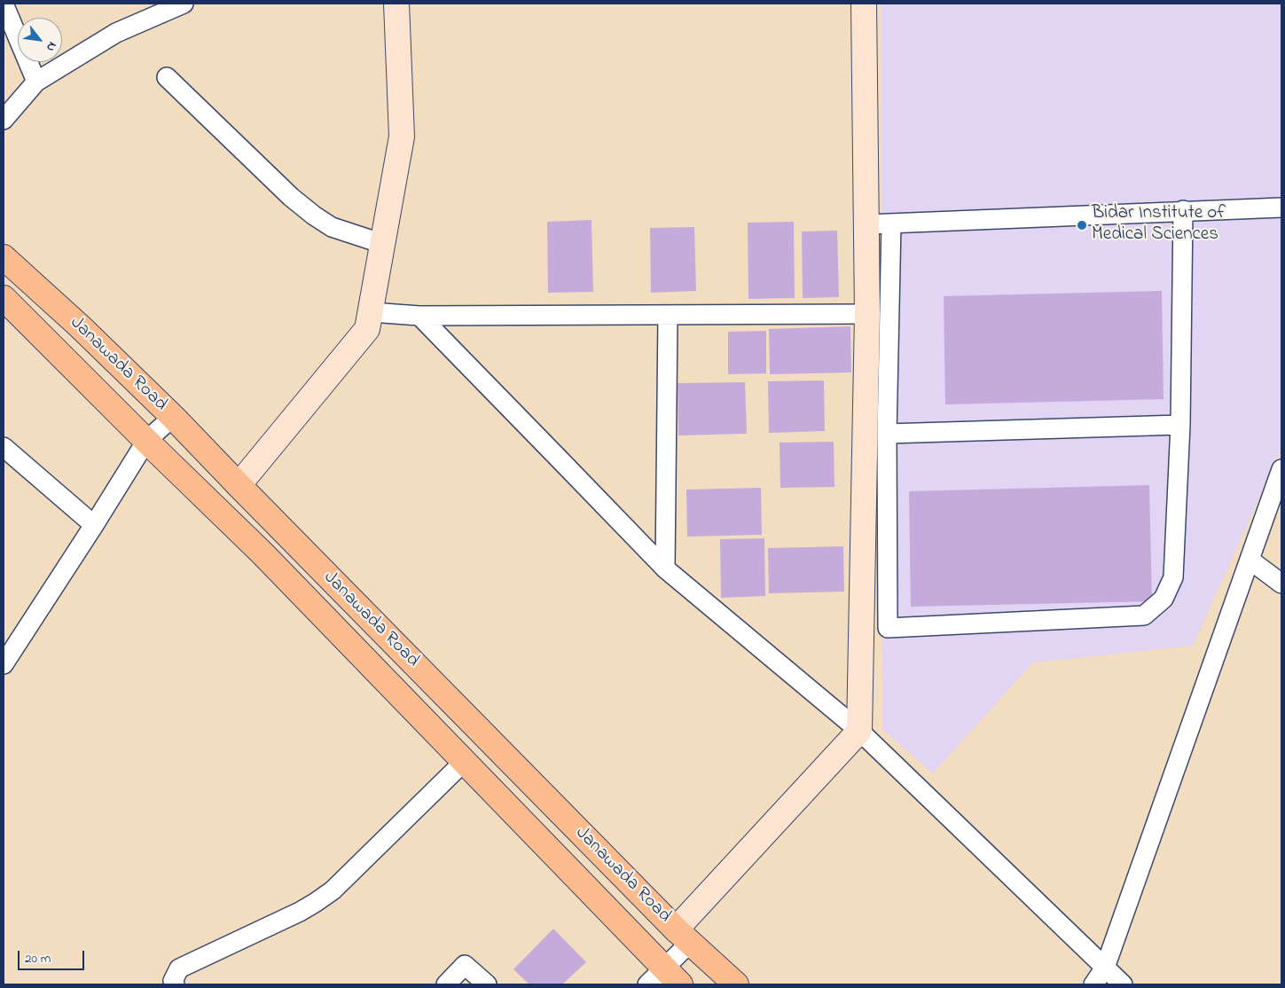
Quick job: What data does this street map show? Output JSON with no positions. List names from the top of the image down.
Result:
{
  "streets": {
    "main road": ["Janawada Road"]
  },
  "places": ["Bidar Institute of Medical Sciences"],
  "scale_bar": "20 m",
  "north": "bottom right"
}
